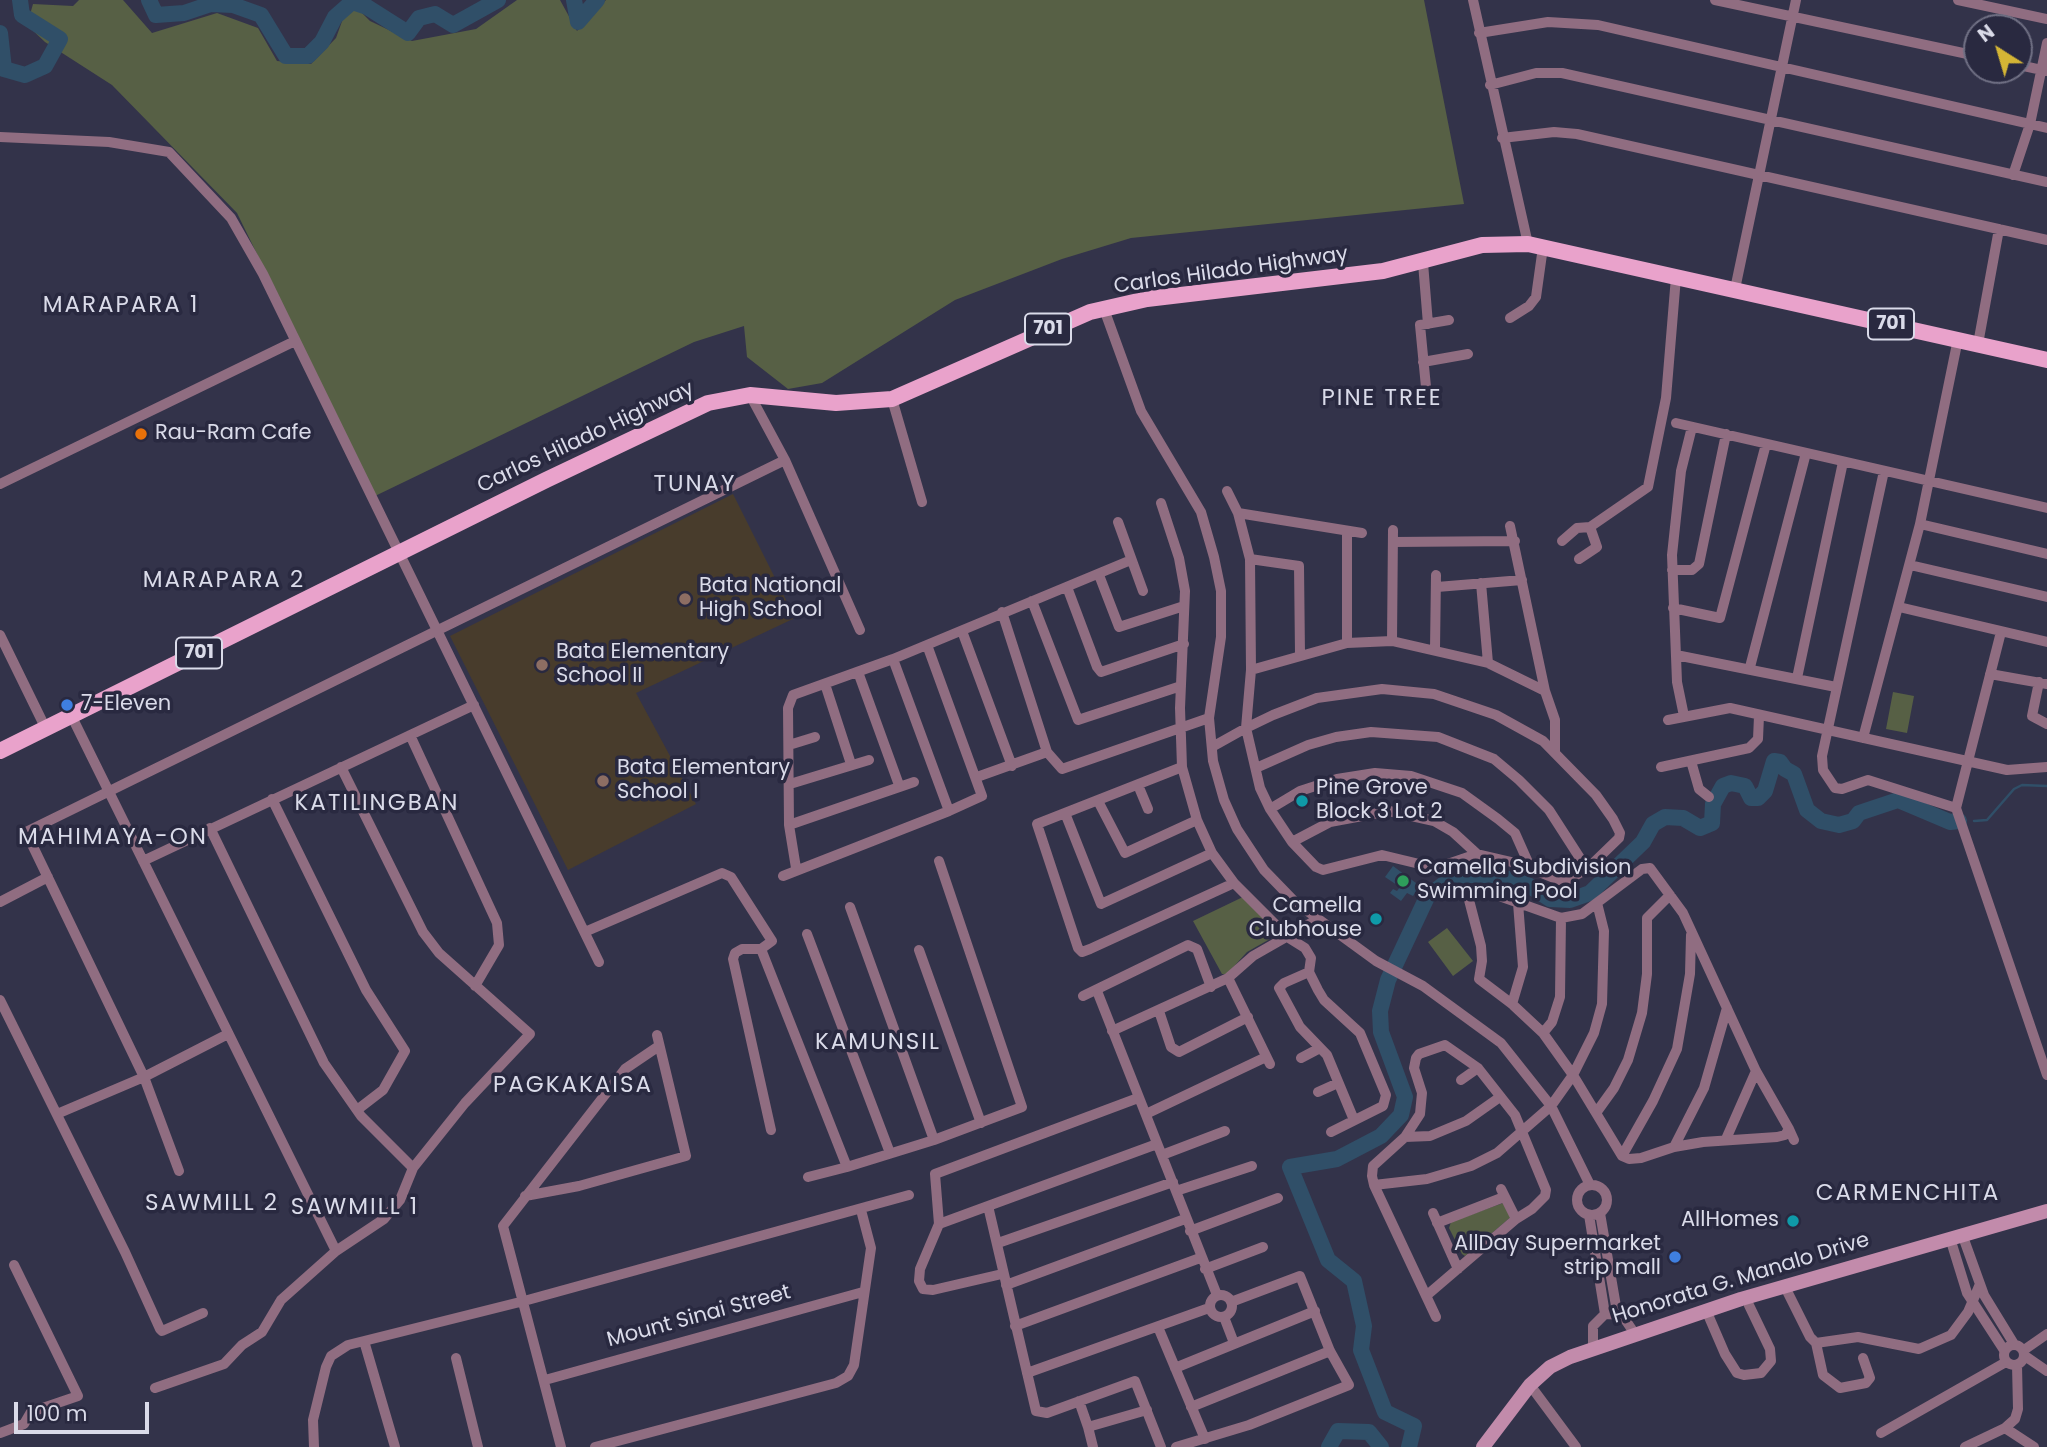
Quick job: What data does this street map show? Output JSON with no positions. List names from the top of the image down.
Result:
{
  "streets": {
    "main road": ["Carlos Hilado Highway", "701"],
    "street": ["Honorata G. Manalo Drive", "Mount Sinai Street"]
  },
  "districts": [
    "MARAPARA 1",
    "PINE TREE",
    "TUNAY",
    "MARAPARA 2",
    "KATILINGBAN",
    "MAHIMAYA-ON",
    "KAMUNSIL",
    "PAGKAKAISA",
    "CARMENCHITA",
    "SAWMILL 2",
    "SAWMILL 1"
  ],
  "places": [
    "Rau-Ram Cafe",
    "Bata National High School",
    "Bata Elementary School II",
    "7-Eleven",
    "Bata Elementary School I",
    "Pine Grove Block 3 Lot 2",
    "Camella Subdivision Swimming Pool",
    "Camella Clubhouse",
    "AllHomes",
    "AllDay Supermarket strip mall"
  ],
  "scale_bar": "100 m",
  "north": "top left"
}
